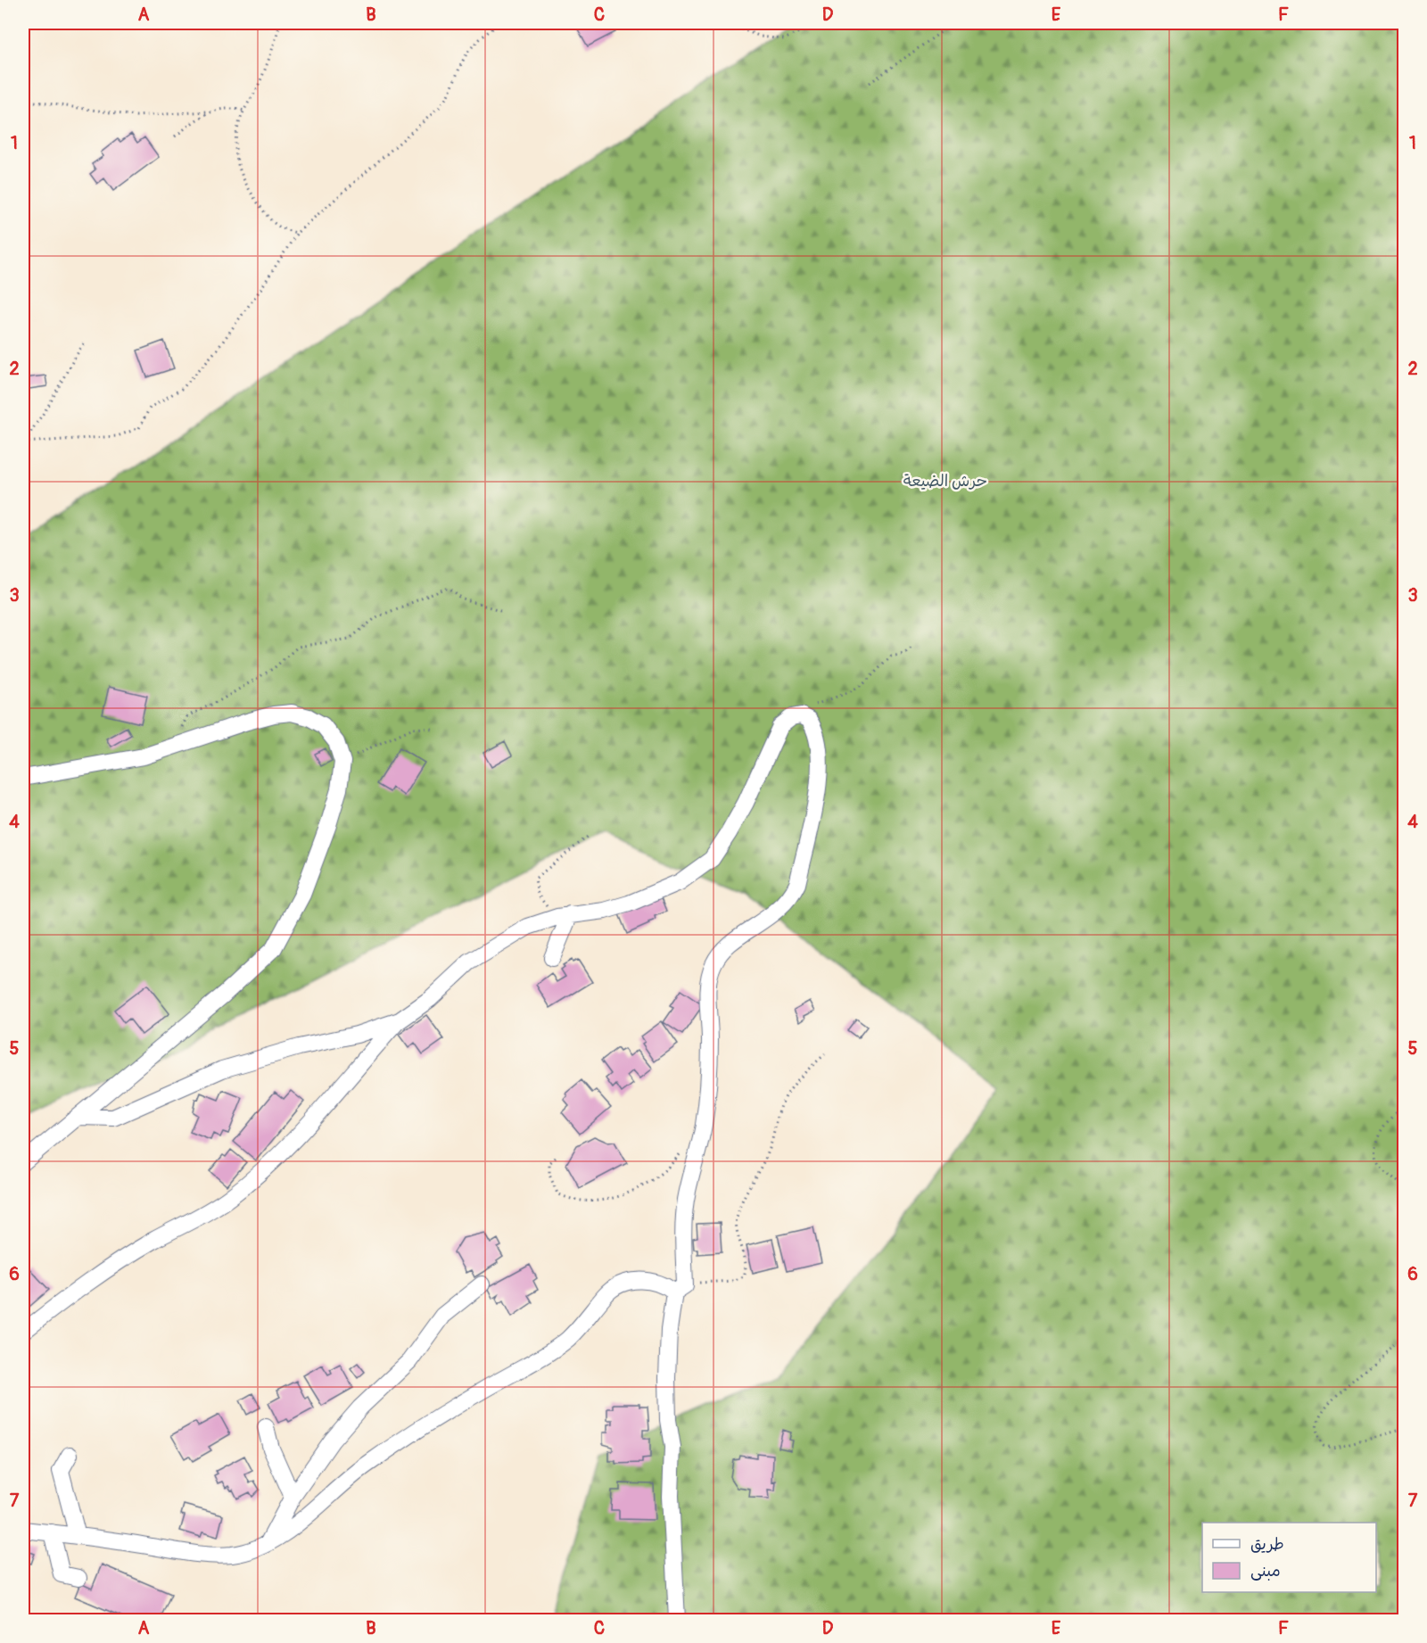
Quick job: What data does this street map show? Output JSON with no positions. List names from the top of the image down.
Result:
{
  "parks": ["حرش الضيعة"],
  "legend": ["طريق", "مبنى"],
  "grid": {
    "columns": [
      "A",
      "B",
      "C",
      "D",
      "E",
      "F"
    ],
    "rows": [
      "1",
      "2",
      "3",
      "4",
      "5",
      "6",
      "7"
    ]
  }
}
